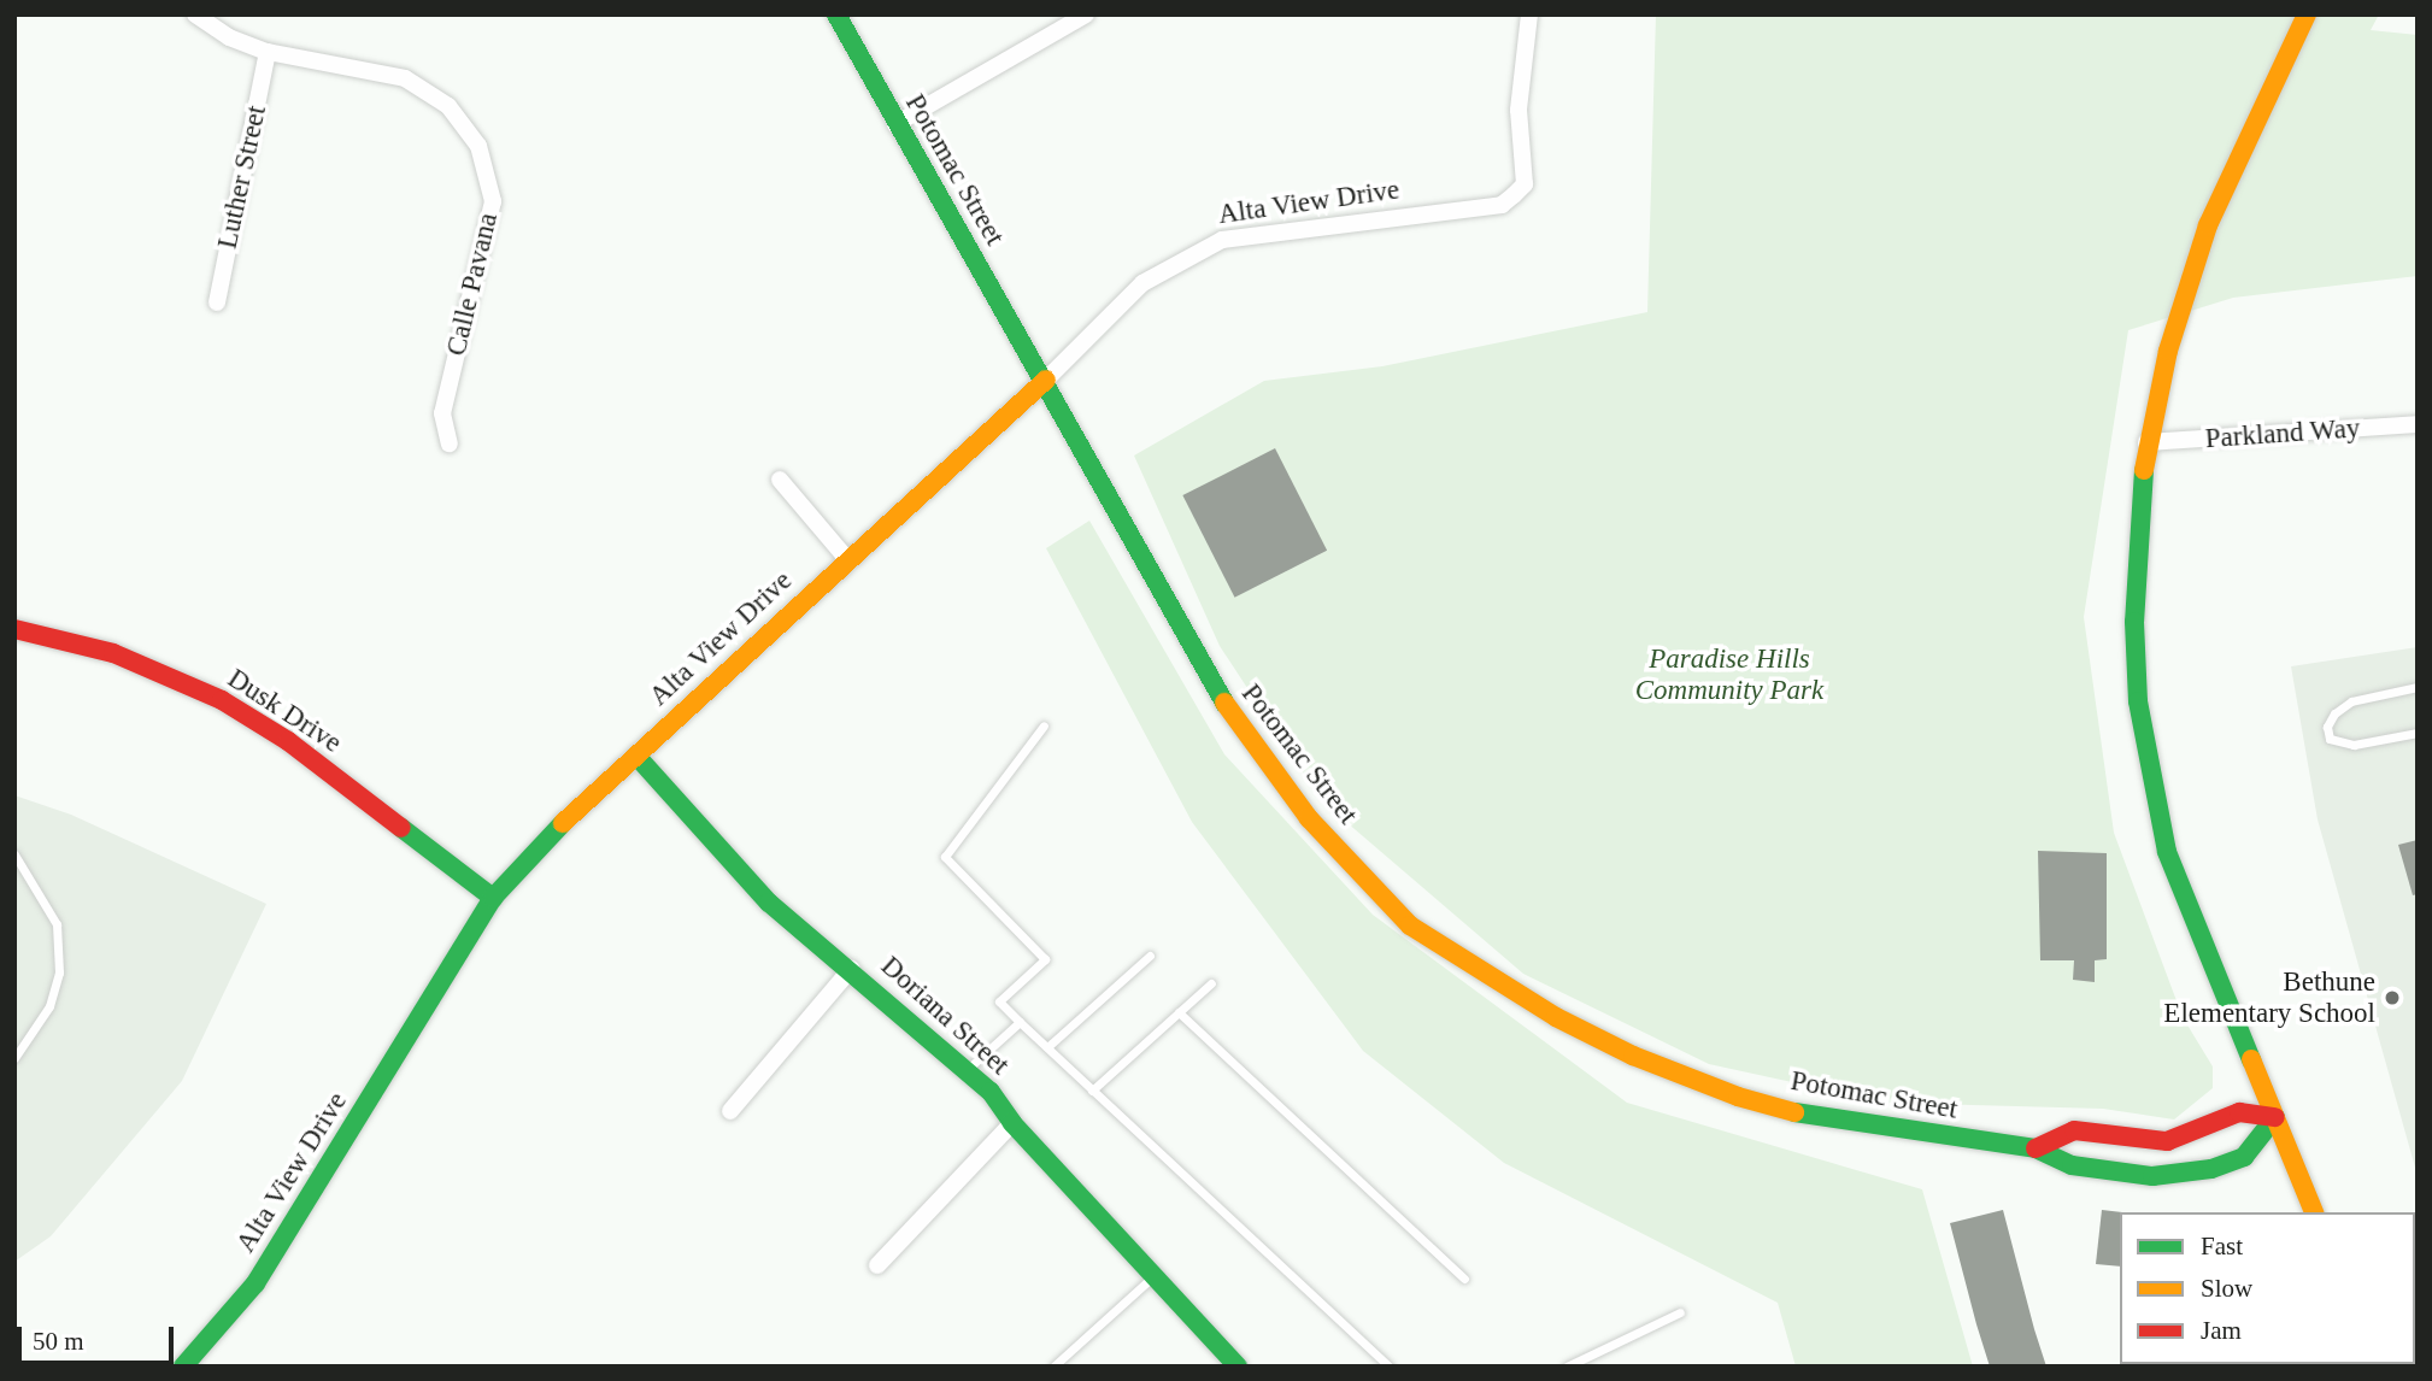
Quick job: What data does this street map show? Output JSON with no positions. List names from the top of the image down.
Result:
{
  "streets": {
    "street": [
      "Potomac Street",
      "Luther Street",
      "Alta View Drive",
      "Calle Pavana",
      "Parkland Way",
      "Dusk Drive",
      "Doriana Street"
    ]
  },
  "crossings": [
    ["Potomac Street", "Alta View Drive"],
    ["Luther Street", "Calle Pavana"],
    ["Alta View Drive", "Dusk Drive"],
    ["Alta View Drive", "Doriana Street"]
  ],
  "parks": ["Paradise Hills Community Park"],
  "places": ["Bethune Elementary School"],
  "legend": ["Fast", "Slow", "Jam"],
  "scale_bar": "50 m"
}
